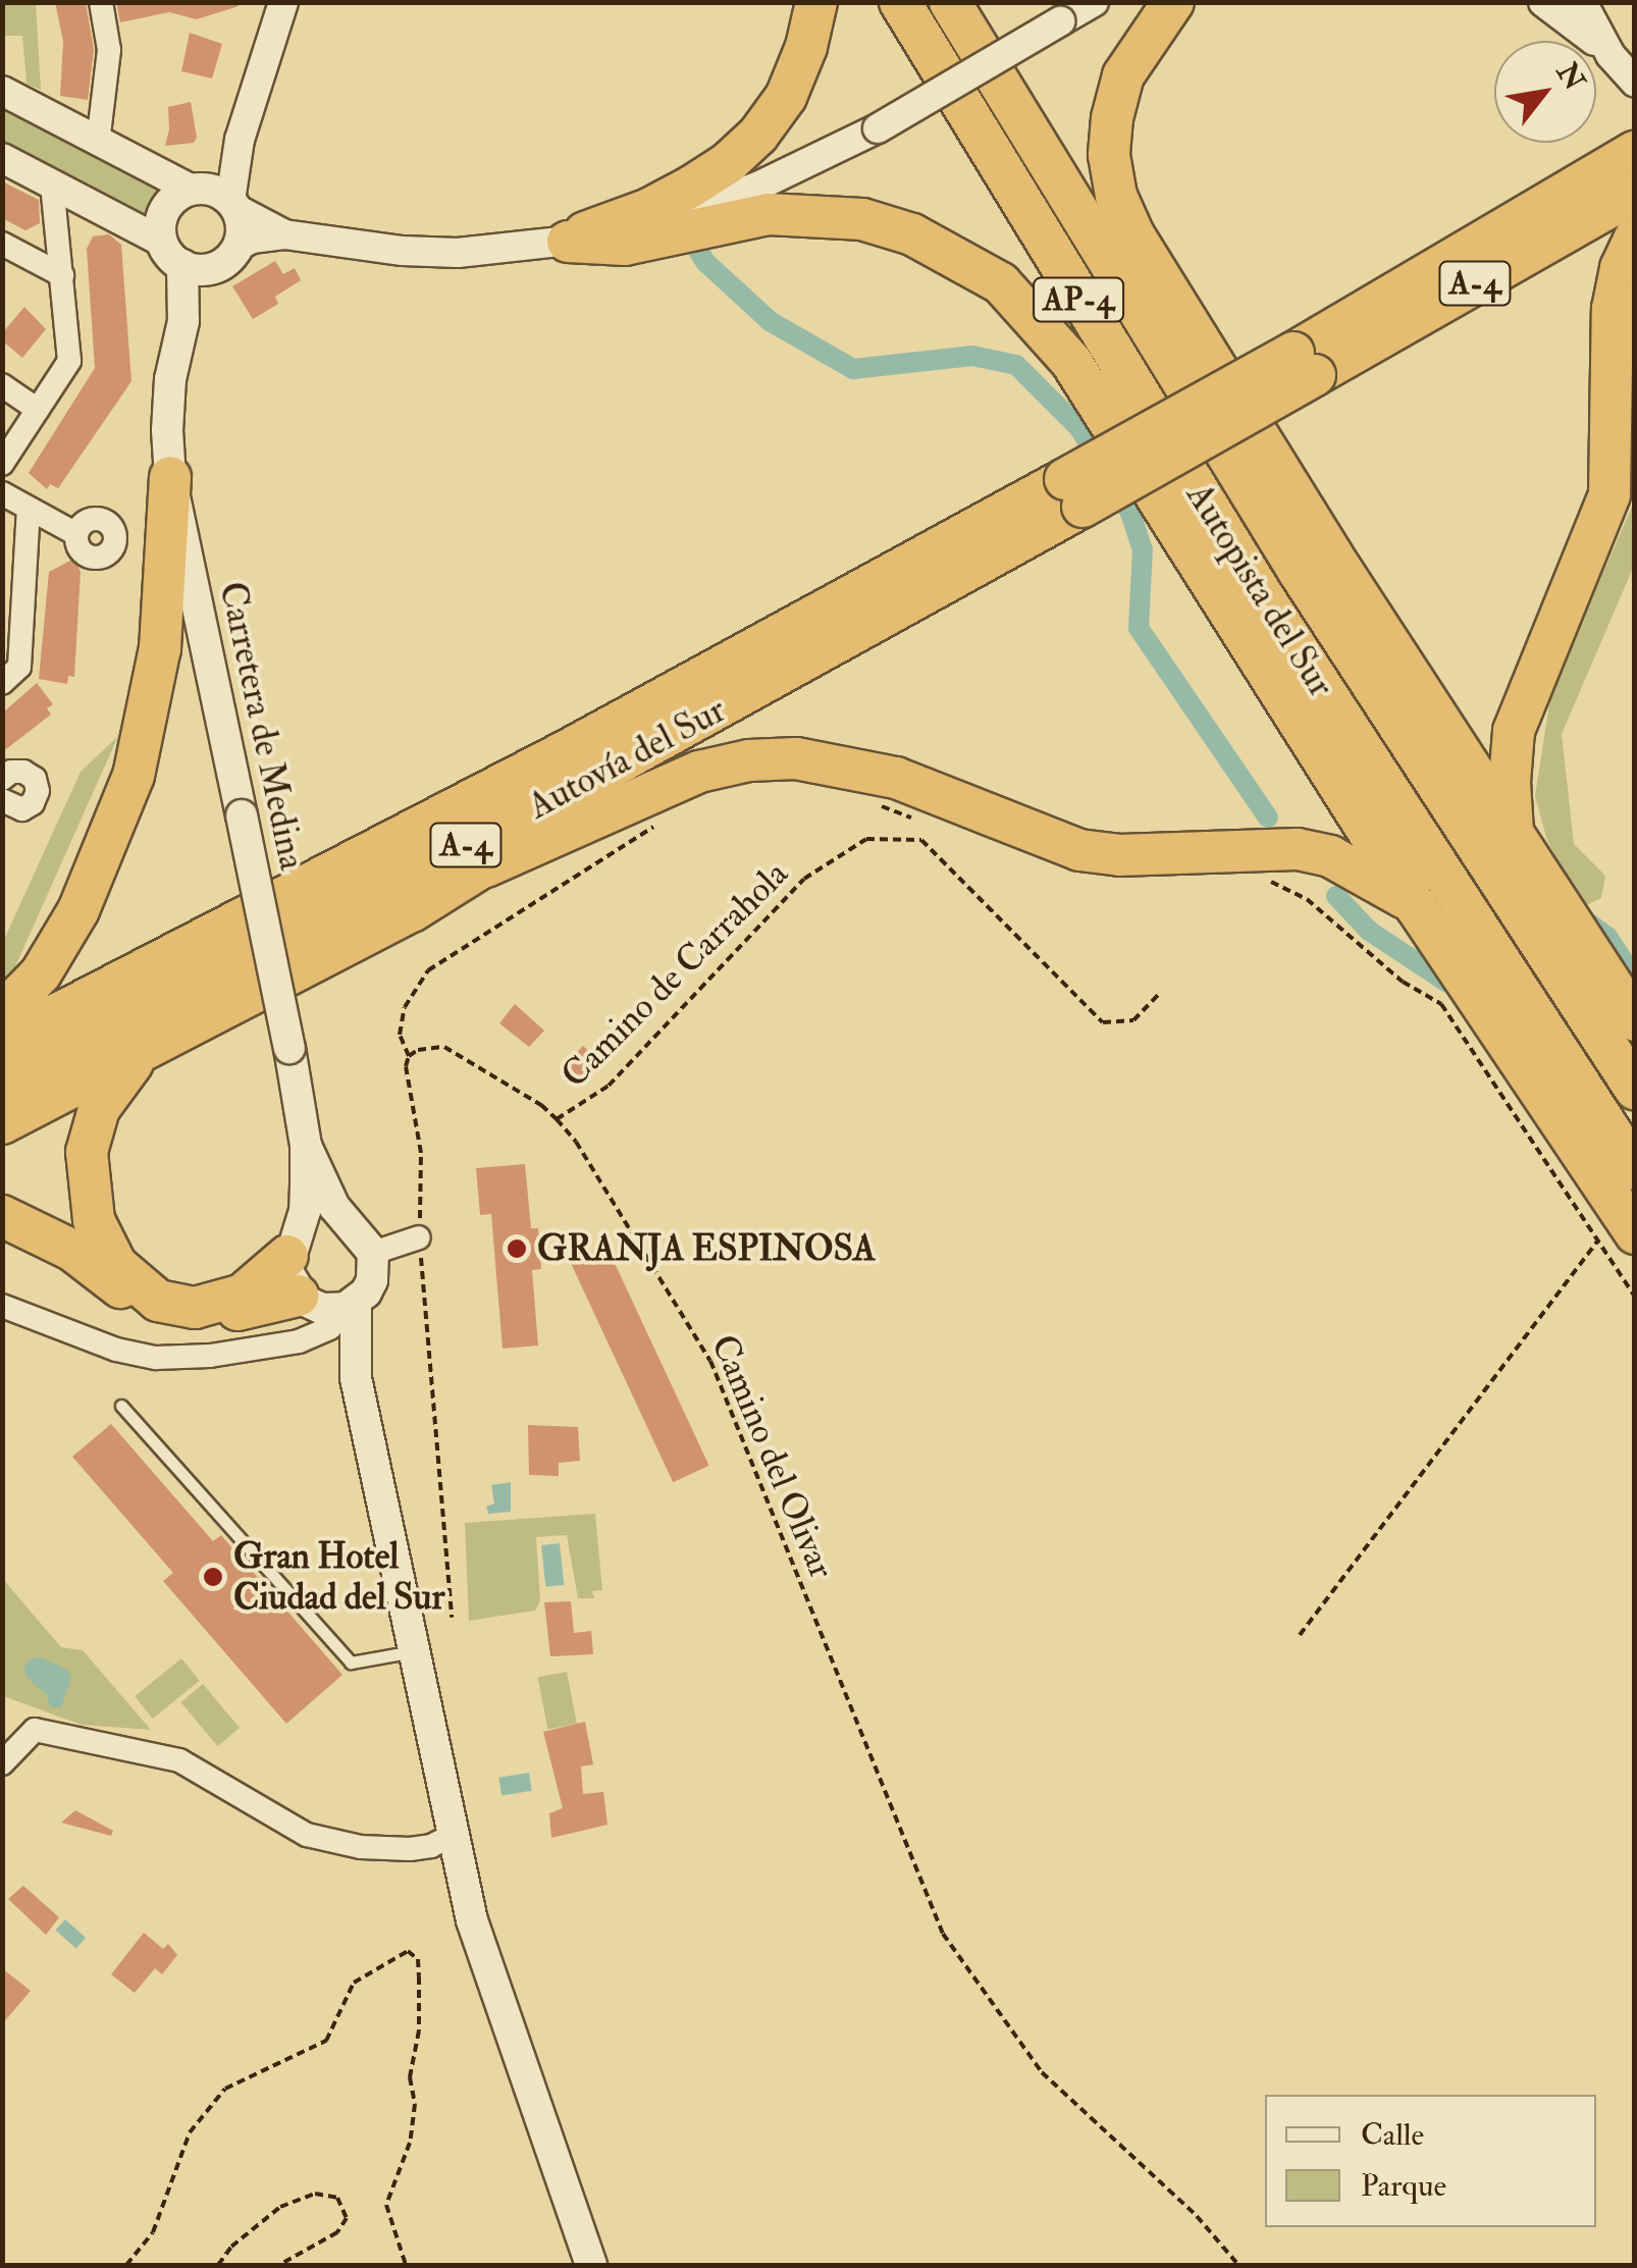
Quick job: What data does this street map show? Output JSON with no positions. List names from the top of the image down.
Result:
{
  "streets": {
    "highway": [
      "A-4",
      "AP-4",
      "Autopista del Sur",
      "Autovía del Sur"
    ],
    "main road": ["Carretera de Medina"],
    "path": ["Camino de Carrahola", "Camino del Olivar"]
  },
  "crossings": [
    ["A-4", "Autovía del Sur"],
    ["Camino de Carrahola", "Camino del Olivar"]
  ],
  "places": ["GRANJA ESPINOSA", "Gran Hotel Ciudad del Sur"],
  "legend": ["Calle", "Parque"],
  "north": "top right"
}
